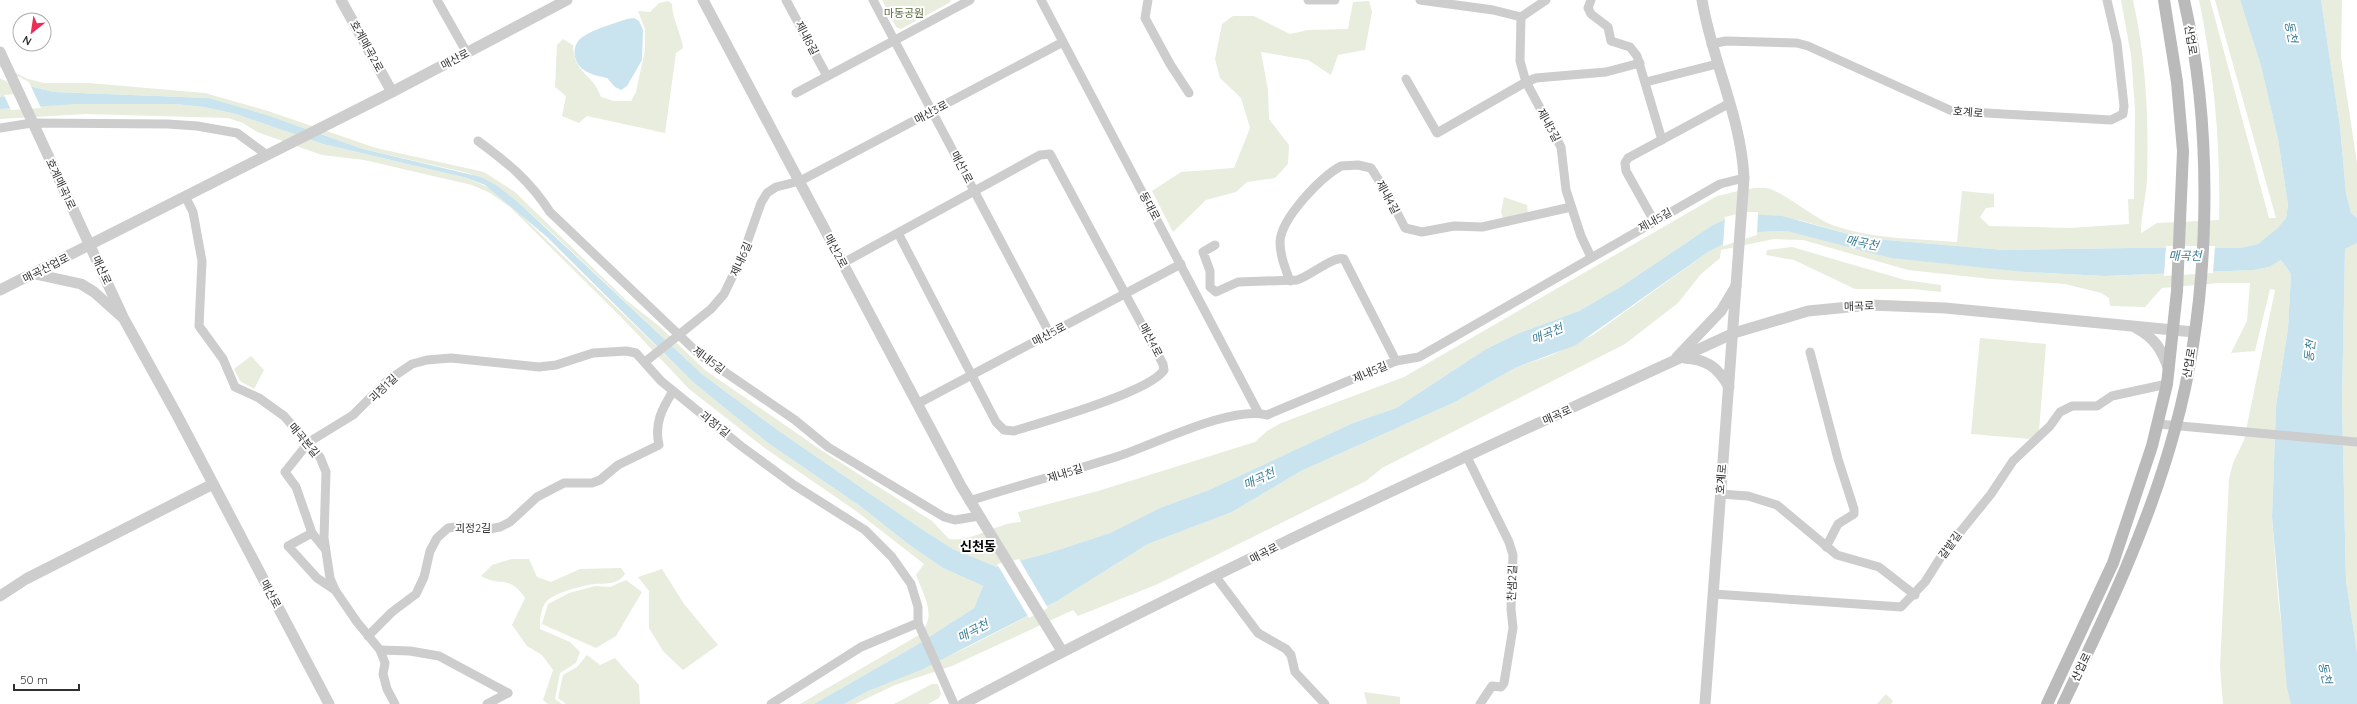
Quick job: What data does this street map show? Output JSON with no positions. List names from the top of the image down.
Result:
{
  "streets": {
    "main road": ["산업로"],
    "street": [
      "제내8길",
      "호계매곡2로",
      "매산로",
      "매산3로",
      "호계로",
      "제내3길",
      "매산1로",
      "호계매곡1로",
      "제내4길",
      "동대로",
      "제내5길",
      "매산2로",
      "제내6길",
      "매곡산업로",
      "매곡로",
      "매산5로",
      "매산4로",
      "괴정1길",
      "매곡본길",
      "괴정2길",
      "갈밭길",
      "찬샘2길"
    ]
  },
  "crossings": [
    ["산업로", "매곡로"],
    ["산업로", "갈밭길"],
    ["호계매곡2로", "매산로"],
    ["매산로", "호계매곡1로"],
    ["매산로", "매곡산업로"],
    ["매산로", "매곡본길"],
    ["매산3로", "매산1로"],
    ["매산3로", "동대로"],
    ["매산3로", "매산2로"],
    ["매산3로", "제내6길"],
    ["호계로", "제내5길"],
    ["호계로", "매곡로"],
    ["호계로", "갈밭길"],
    ["제내3길", "제내4길"],
    ["제내3길", "제내5길"],
    ["매산1로", "매산5로"],
    ["매산1로", "매산4로"],
    ["호계매곡1로", "매곡산업로"],
    ["동대로", "제내5길"],
    ["동대로", "매산5로"],
    ["제내5길", "매산2로"],
    ["제내5길", "제내6길"],
    ["매산2로", "제내6길"],
    ["매산2로", "매곡로"],
    ["매산2로", "매산5로"],
    ["매산2로", "매산4로"],
    ["제내6길", "괴정1길"],
    ["매곡로", "찬샘2길"],
    ["매산5로", "매산4로"],
    ["괴정1길", "매곡본길"],
    ["괴정1길", "괴정2길"],
    ["매곡본길", "괴정2길"]
  ],
  "districts": ["신천동"],
  "water": ["동천", "매곡천"],
  "parks": ["마동공원"],
  "scale_bar": "50 m",
  "north": "bottom left"
}
